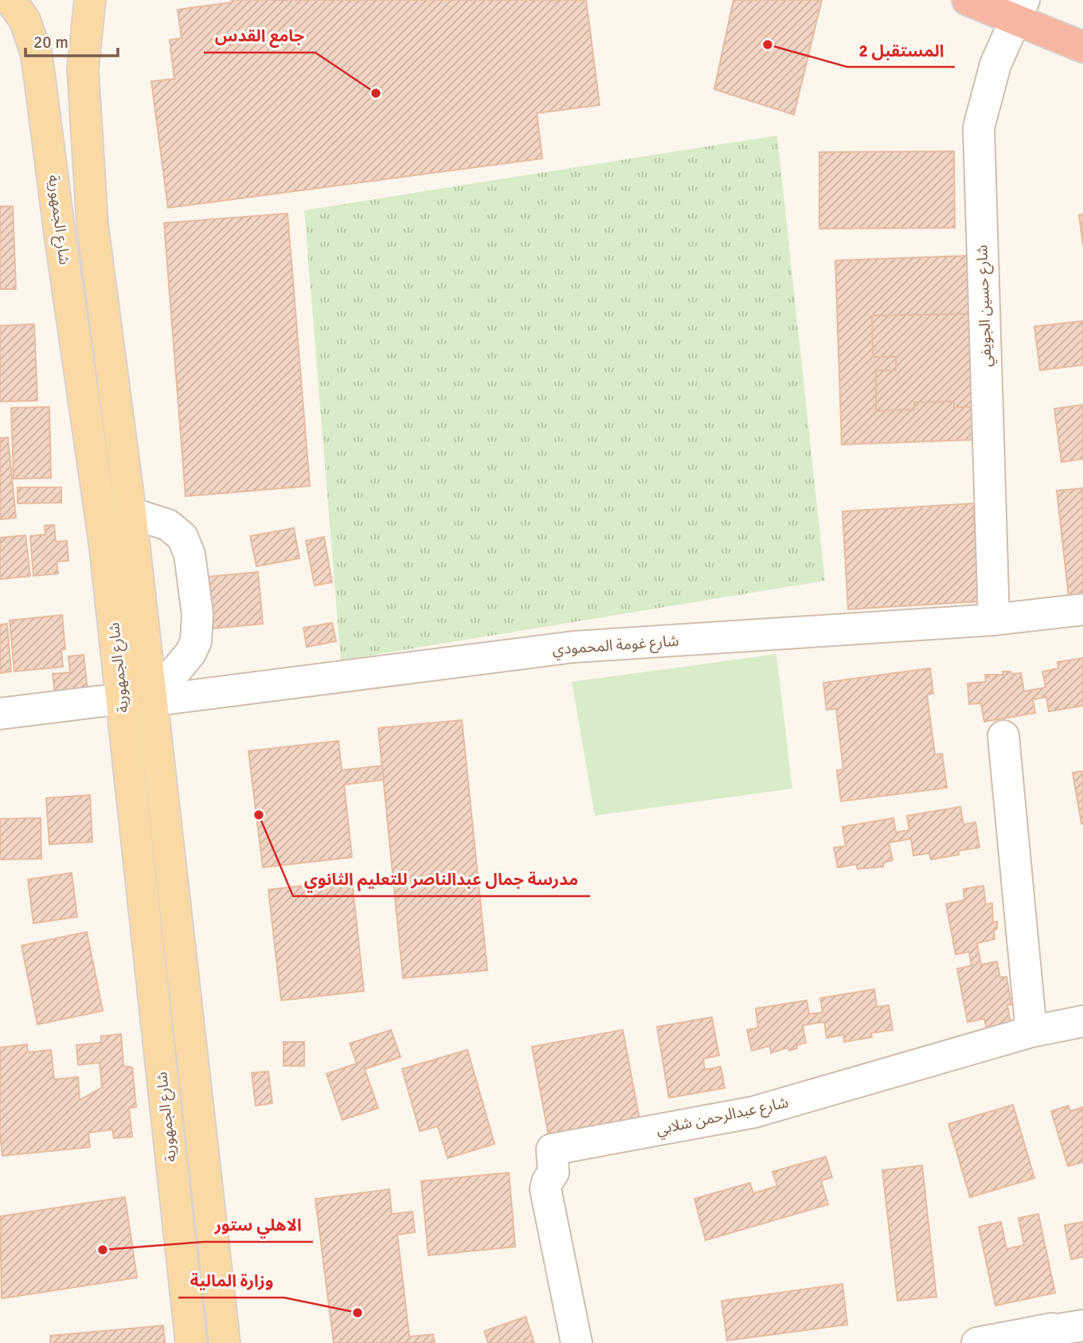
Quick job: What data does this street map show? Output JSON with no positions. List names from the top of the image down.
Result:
{
  "streets": {
    "main road": ["شارع الجمهورية"],
    "street": ["شارع حسين الجويفي", "شارع غومة المحمودي", "شارع عبدالرحمن شلابي"]
  },
  "crossings": [
    ["شارع الجمهورية", "شارع غومة المحمودي"],
    ["شارع حسين الجويفي", "شارع غومة المحمودي"]
  ],
  "places": [
    "المستقبل 2",
    "جامع القدس",
    "مدرسة جمال عبدالناصر للتعليم الثانوي",
    "الاهلي ستور",
    "وزارة المالية"
  ],
  "scale_bar": "20 m"
}
